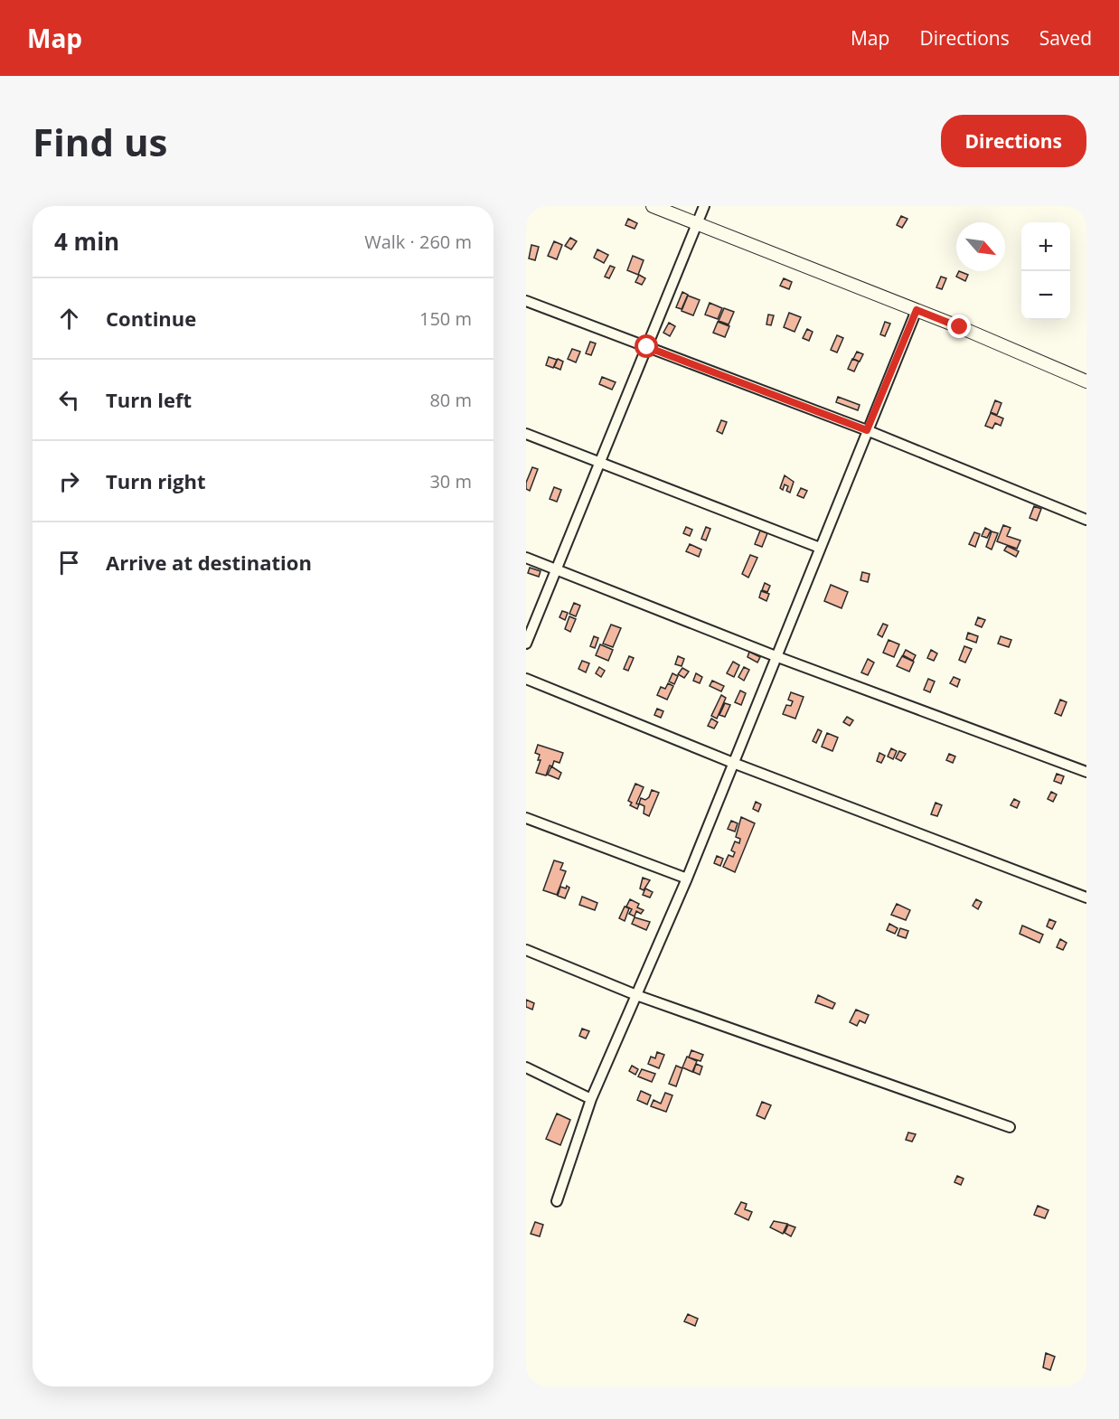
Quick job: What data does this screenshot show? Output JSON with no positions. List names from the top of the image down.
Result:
{
  "north": "bottom right",
  "page": {
    "header": "Map",
    "nav": ["Map", "Directions", "Saved"],
    "buttons": "Directions",
    "title": "Find us",
    "heading": ["4 min", "Walk · 260 m"],
    "map_buttons": ["+", "−"],
    "list": [
      ["Continue", "150 m"],
      ["Turn left", "80 m"],
      ["Turn right", "30 m"],
      "Arrive at destination"
    ]
  }
}
